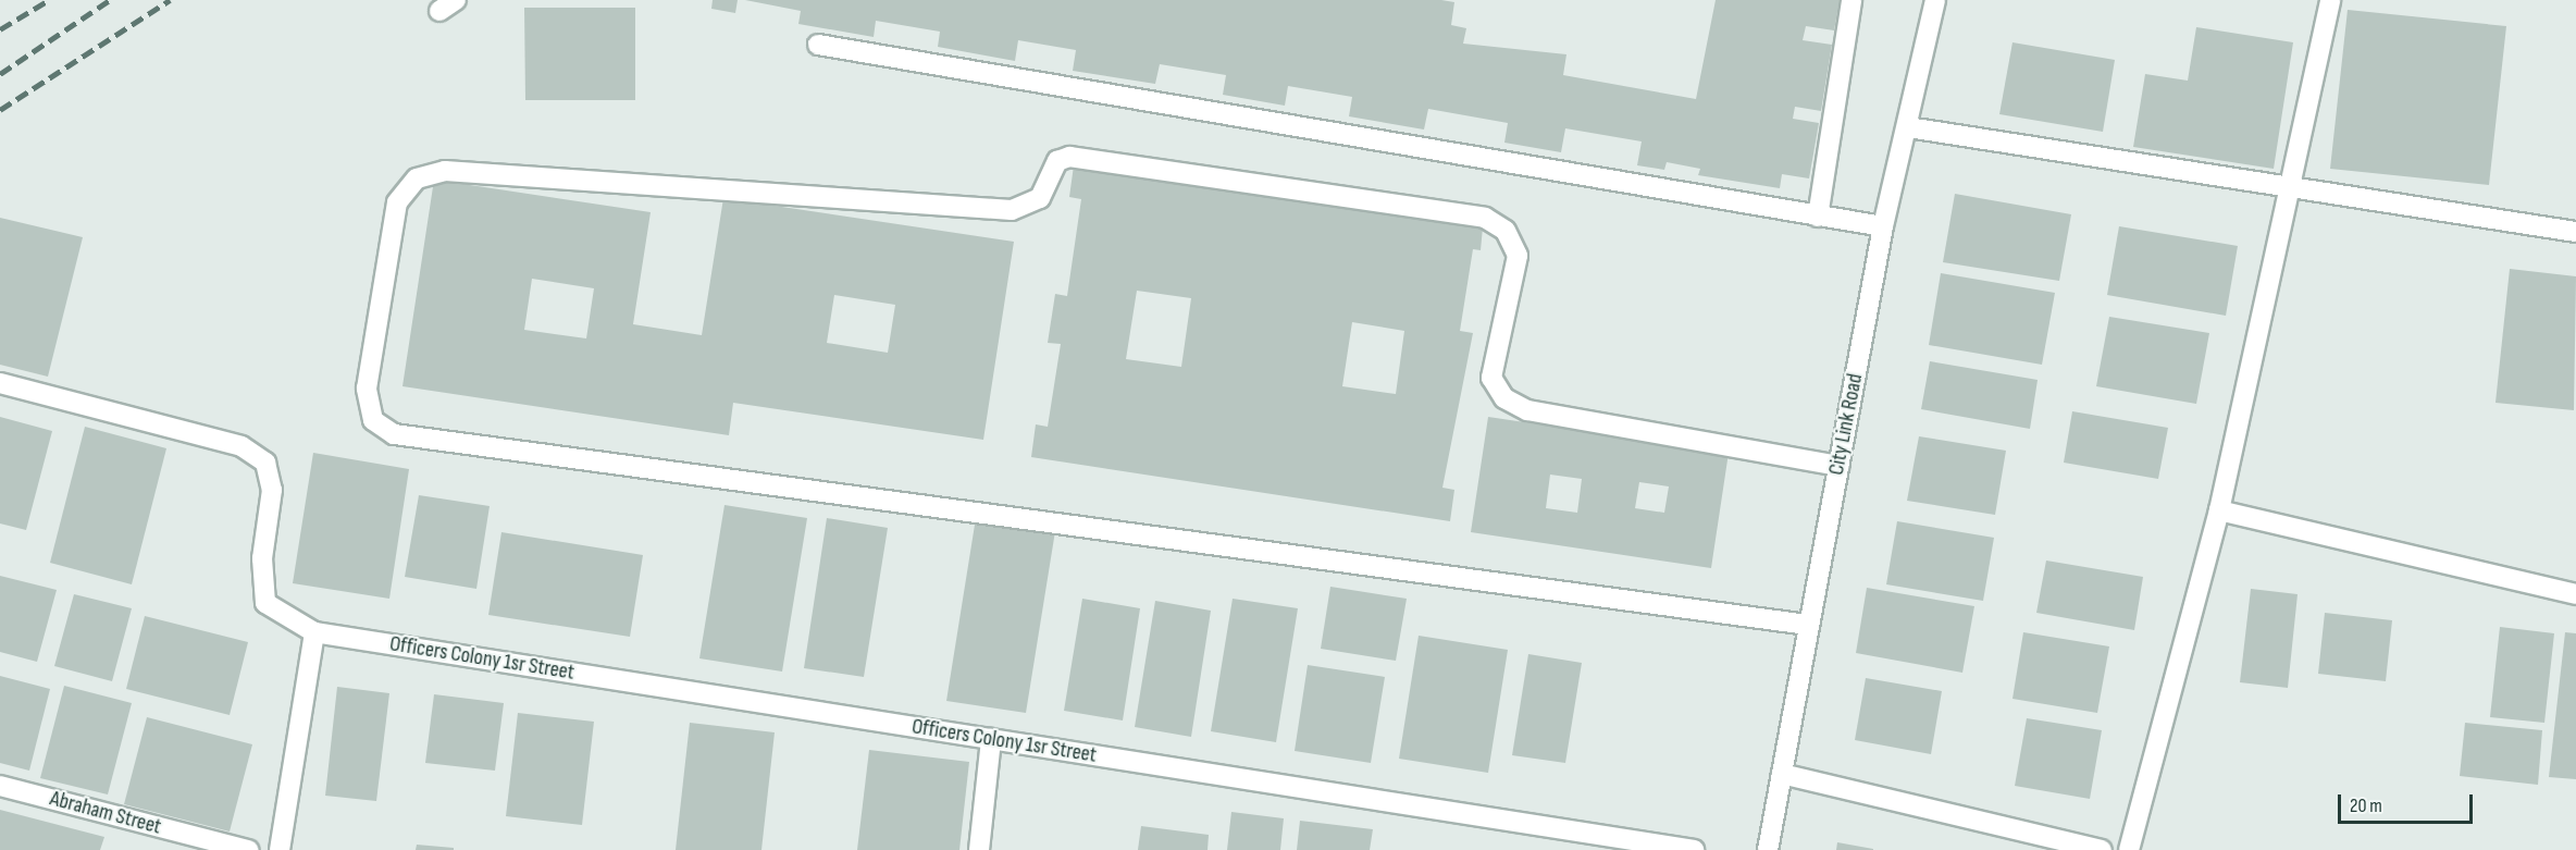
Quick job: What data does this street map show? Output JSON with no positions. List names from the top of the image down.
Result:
{
  "streets": {
    "street": ["City Link Road", "Officers Colony 1sr Street", "Abraham Street"]
  },
  "scale_bar": "20 m"
}
